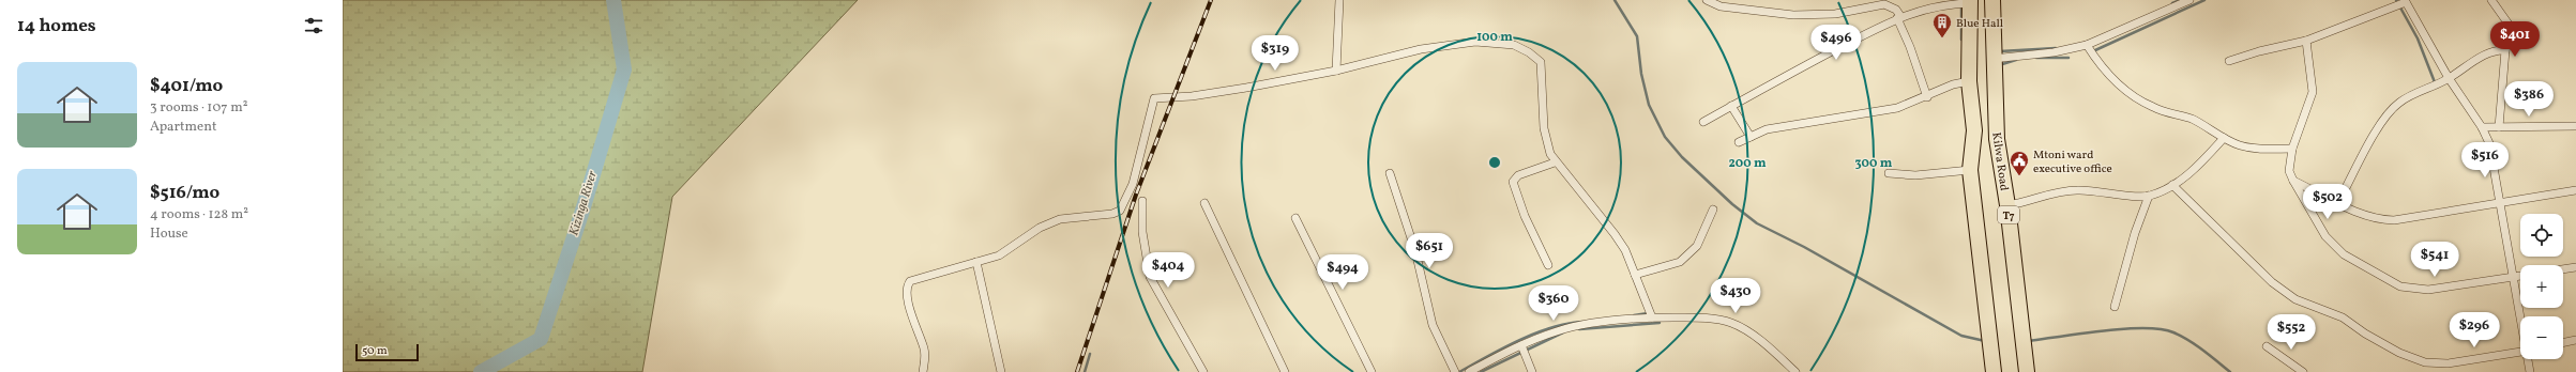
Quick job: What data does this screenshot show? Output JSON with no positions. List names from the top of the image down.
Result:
{
  "streets": {
    "highway": ["Kilwa Road", "T7"]
  },
  "water": ["Kizinga River"],
  "places": {
    "building": ["Blue Hall"],
    "public building": ["Mtoni ward executive office"]
  },
  "scale_bar": "50 m",
  "page": {
    "heading": "14 homes",
    "price": [
      "$401",
      "$496",
      "$319",
      "$386",
      "$516",
      "$502",
      "$651",
      "$541",
      "$404",
      "$494",
      "$430",
      "$360",
      "$296",
      "$552"
    ],
    "list": [
      {
        "name": "$401/mo",
        "note": "3 rooms · 107 m² · Apartment"
      },
      {
        "name": "$516/mo",
        "note": "4 rooms · 128 m² · House"
      }
    ],
    "map_buttons": ["+", "−"],
    "scale": "50 m"
  },
  "rings": ["100 m", "200 m", "300 m"]
}
